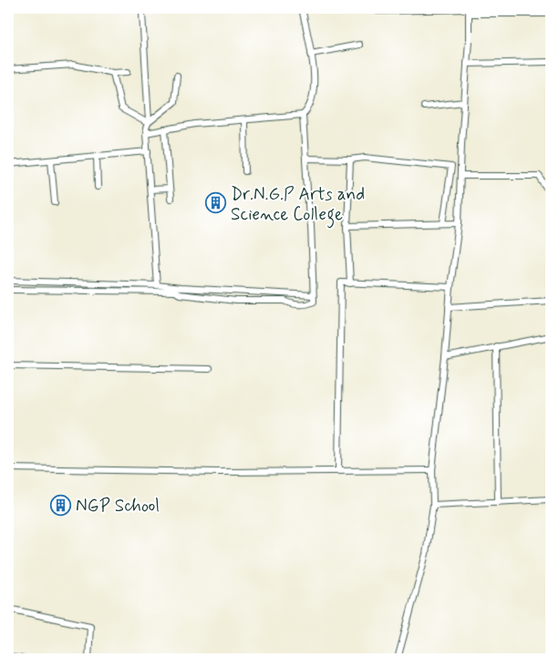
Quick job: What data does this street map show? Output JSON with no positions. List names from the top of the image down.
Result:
{
  "places": {
    "building": ["Dr.N.G.P Arts and Science College", "NGP School"]
  }
}
